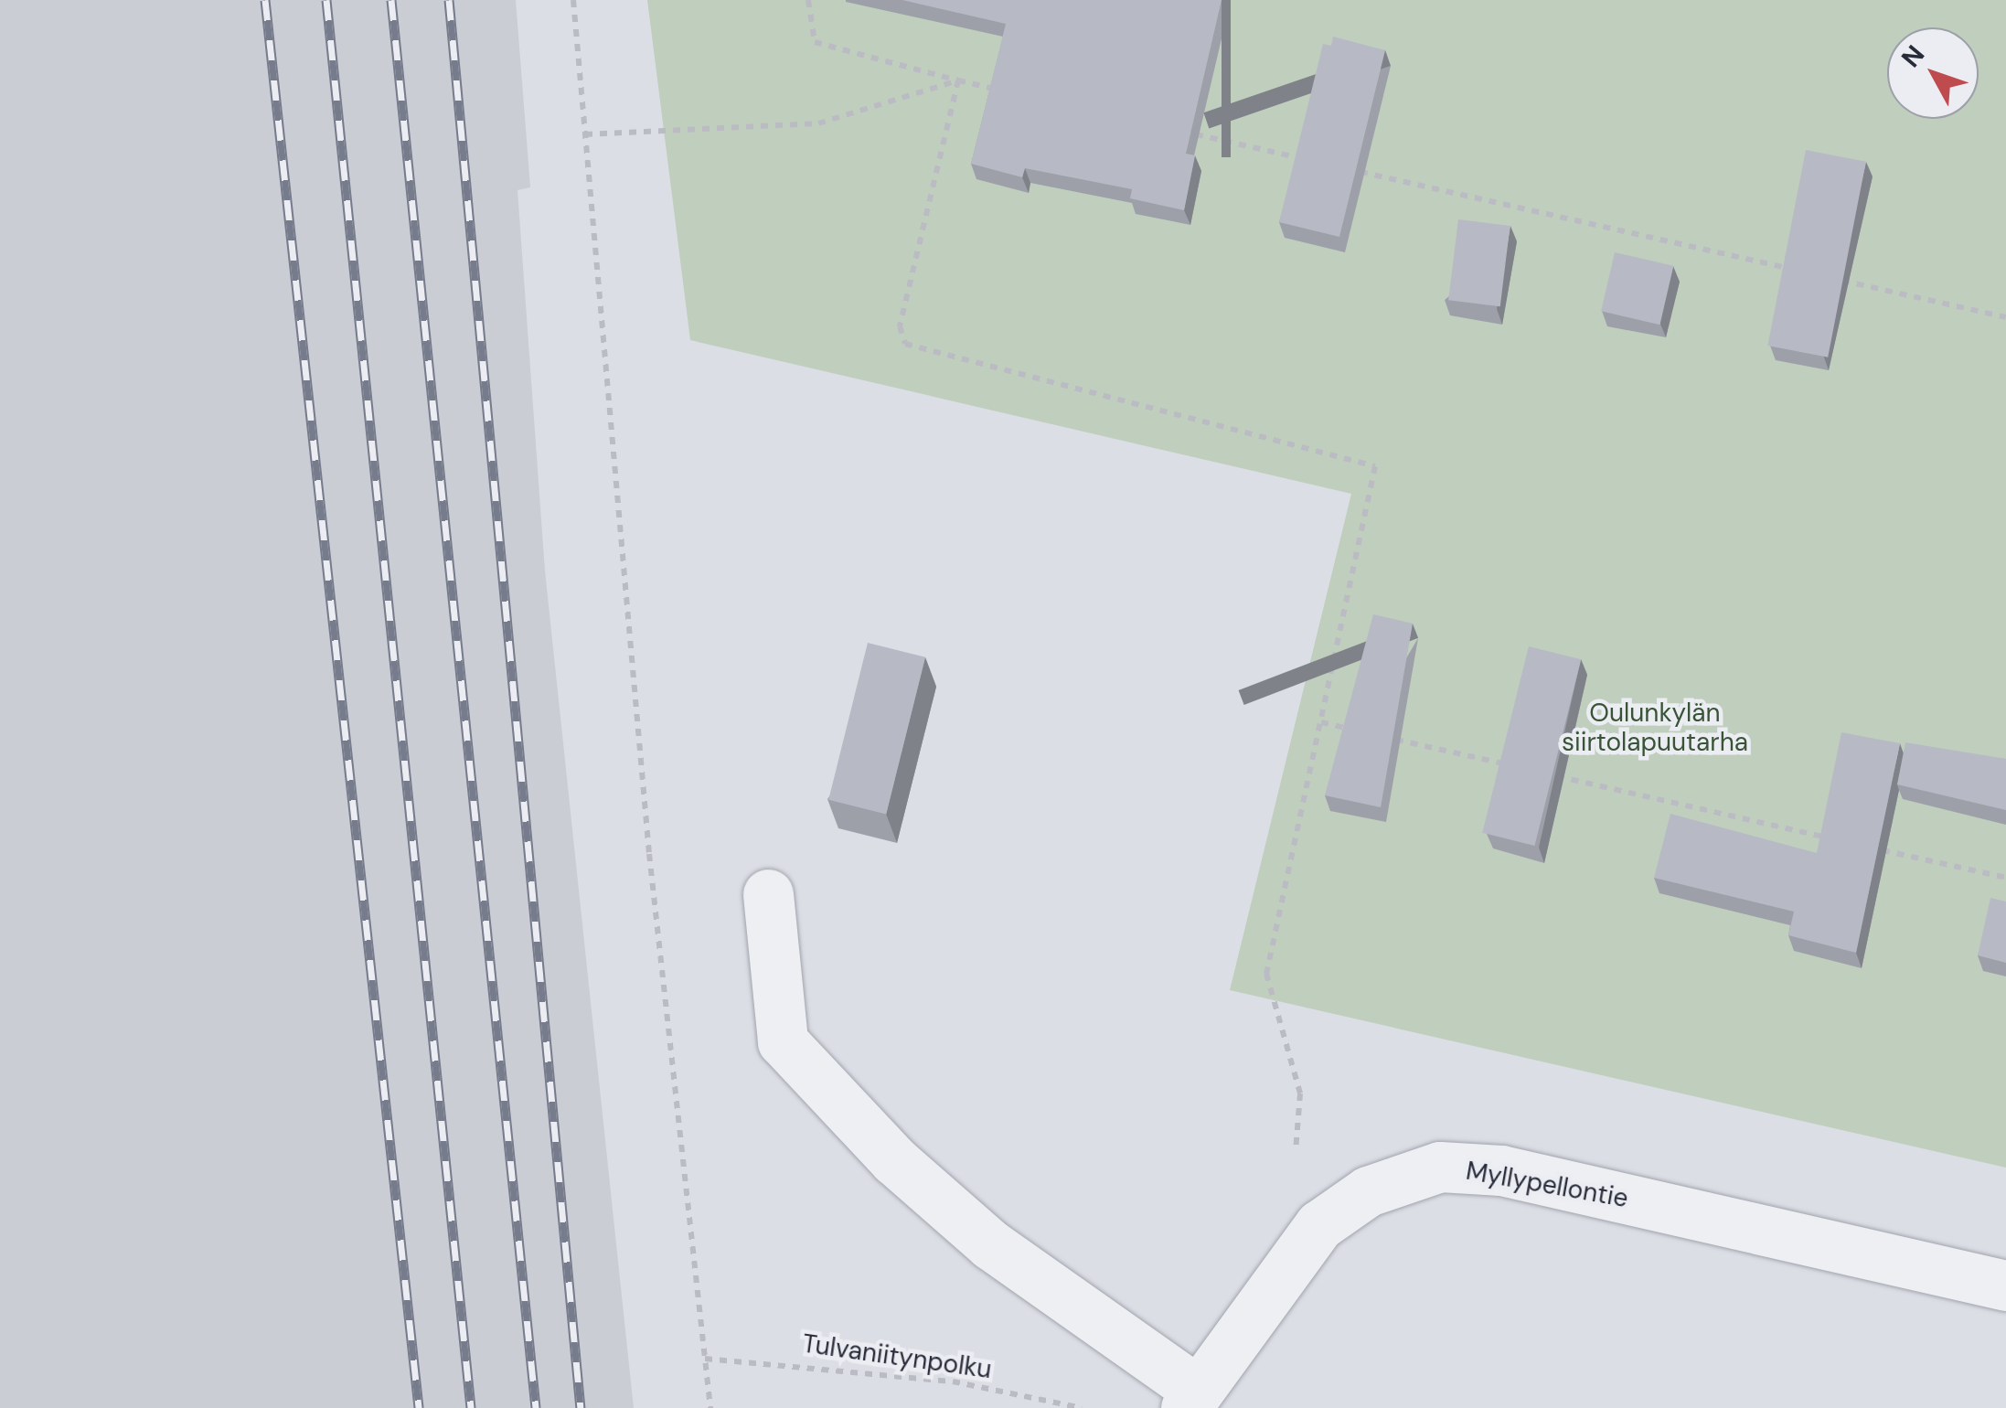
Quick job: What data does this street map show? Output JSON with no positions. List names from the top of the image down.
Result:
{
  "streets": {
    "street": ["Myllypellontie"],
    "path": ["Tulvaniitynpolku"]
  },
  "parks": ["Oulunkylän siirtolapuutarha"],
  "north": "top left"
}
